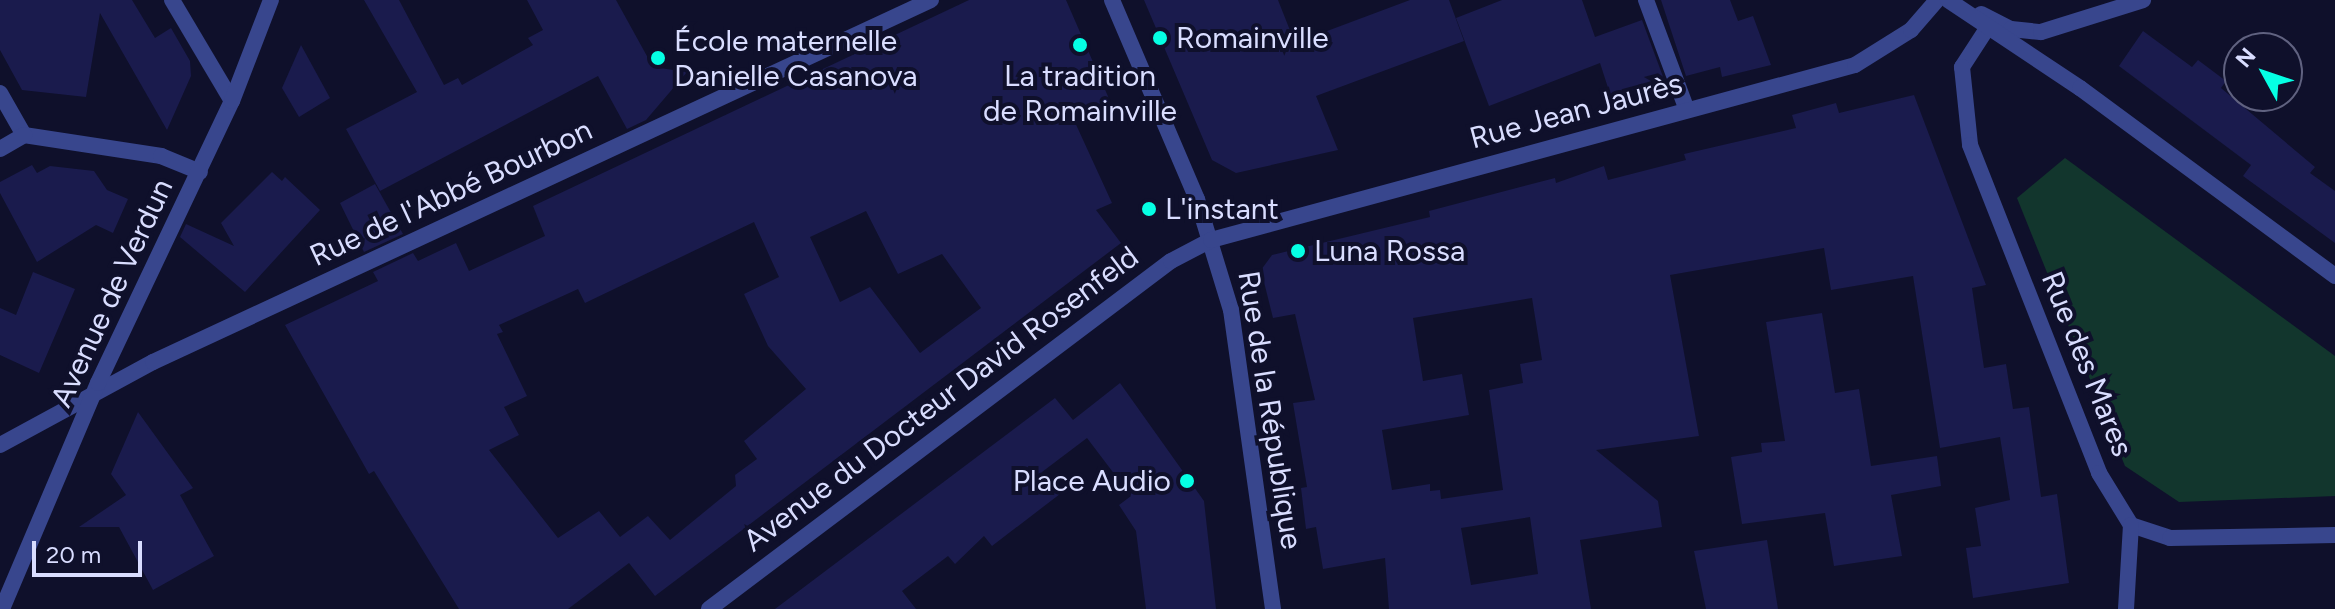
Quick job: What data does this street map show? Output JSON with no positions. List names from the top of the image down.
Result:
{
  "streets": {
    "street": [
      "Rue Jean Jaurès",
      "Rue de l'Abbé Bourbon",
      "Avenue de Verdun",
      "Rue des Mares",
      "Avenue du Docteur David Rosenfeld",
      "Rue de la République"
    ]
  },
  "crossings": [
    ["Rue Jean Jaurès", "Avenue du Docteur David Rosenfeld"],
    ["Rue Jean Jaurès", "Rue de la République"],
    ["Rue de l'Abbé Bourbon", "Avenue de Verdun"],
    ["Avenue du Docteur David Rosenfeld", "Rue de la République"]
  ],
  "places": [
    "Romainville",
    "La tradition de Romainville",
    "École maternelle Danielle Casanova",
    "L'instant",
    "Luna Rossa",
    "Place Audio"
  ],
  "scale_bar": "20 m",
  "north": "top left"
}
